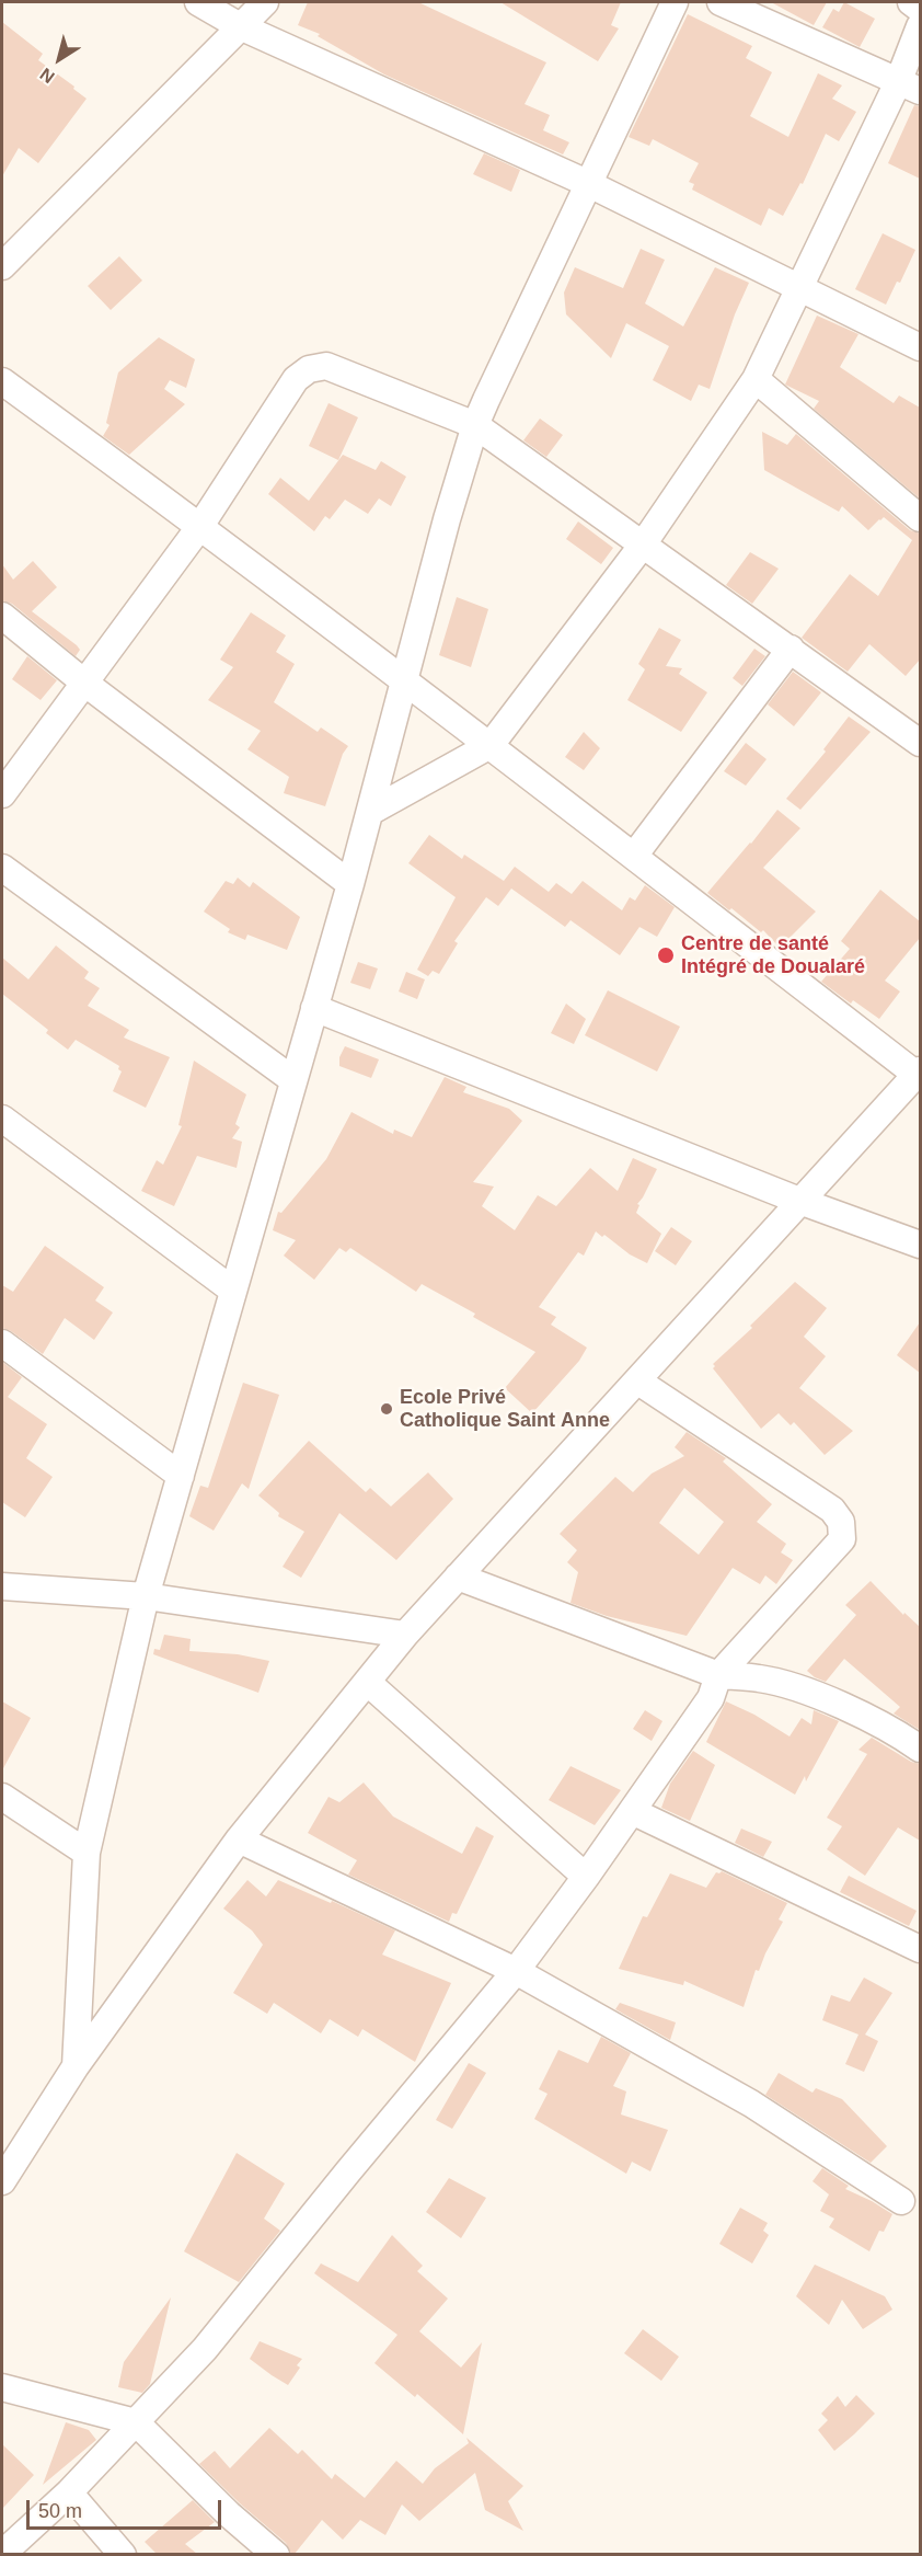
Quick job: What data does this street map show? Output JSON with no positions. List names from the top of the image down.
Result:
{
  "places": ["Centre de santé Intégré de Doualaré", "Ecole Privé Catholique Saint Anne"],
  "scale_bar": "50 m",
  "north": "bottom left"
}
